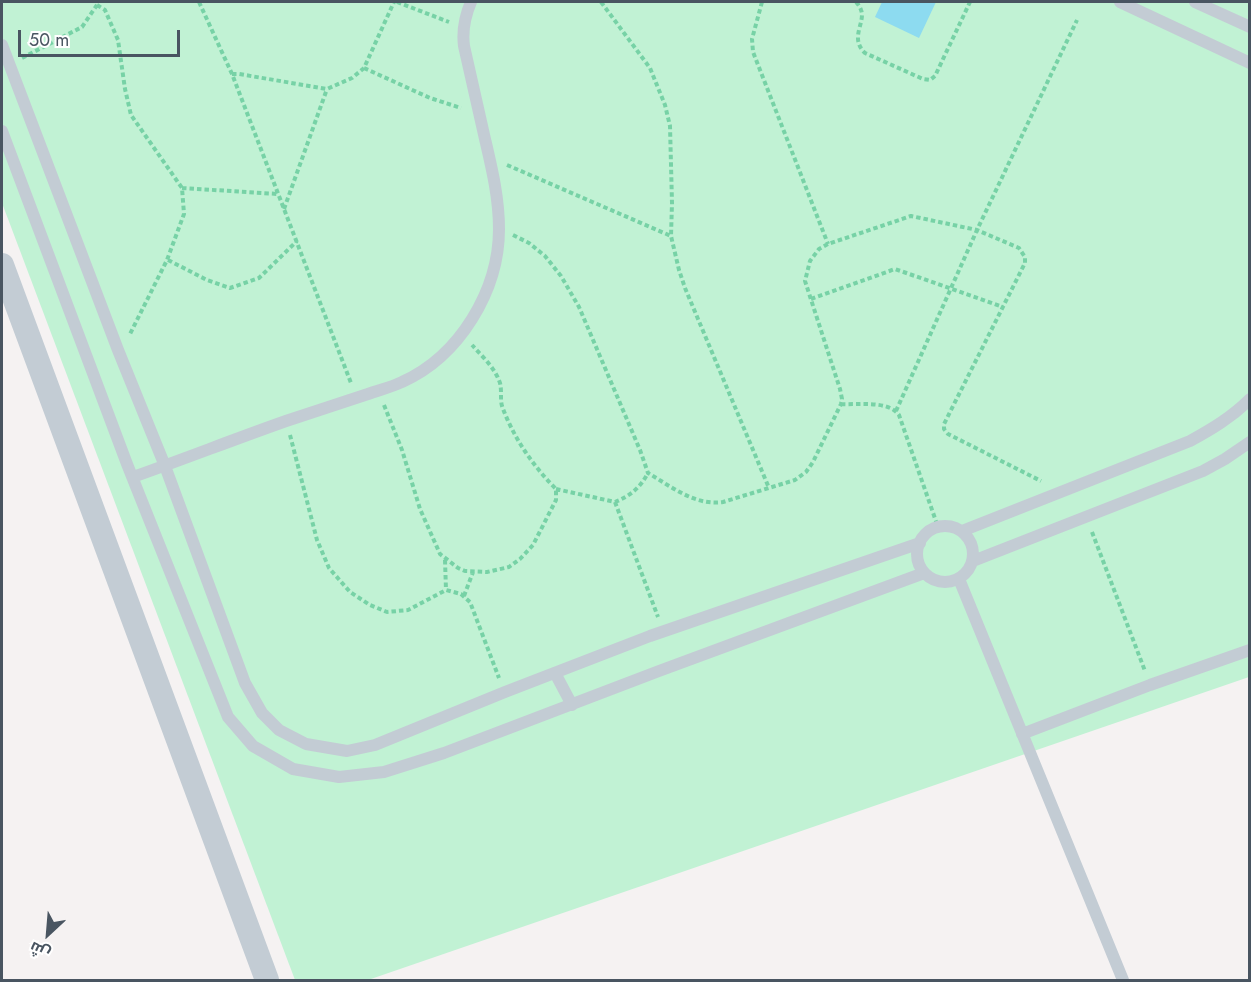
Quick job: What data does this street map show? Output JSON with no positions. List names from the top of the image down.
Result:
{
  "scale_bar": "50 m",
  "north": "bottom left"
}
